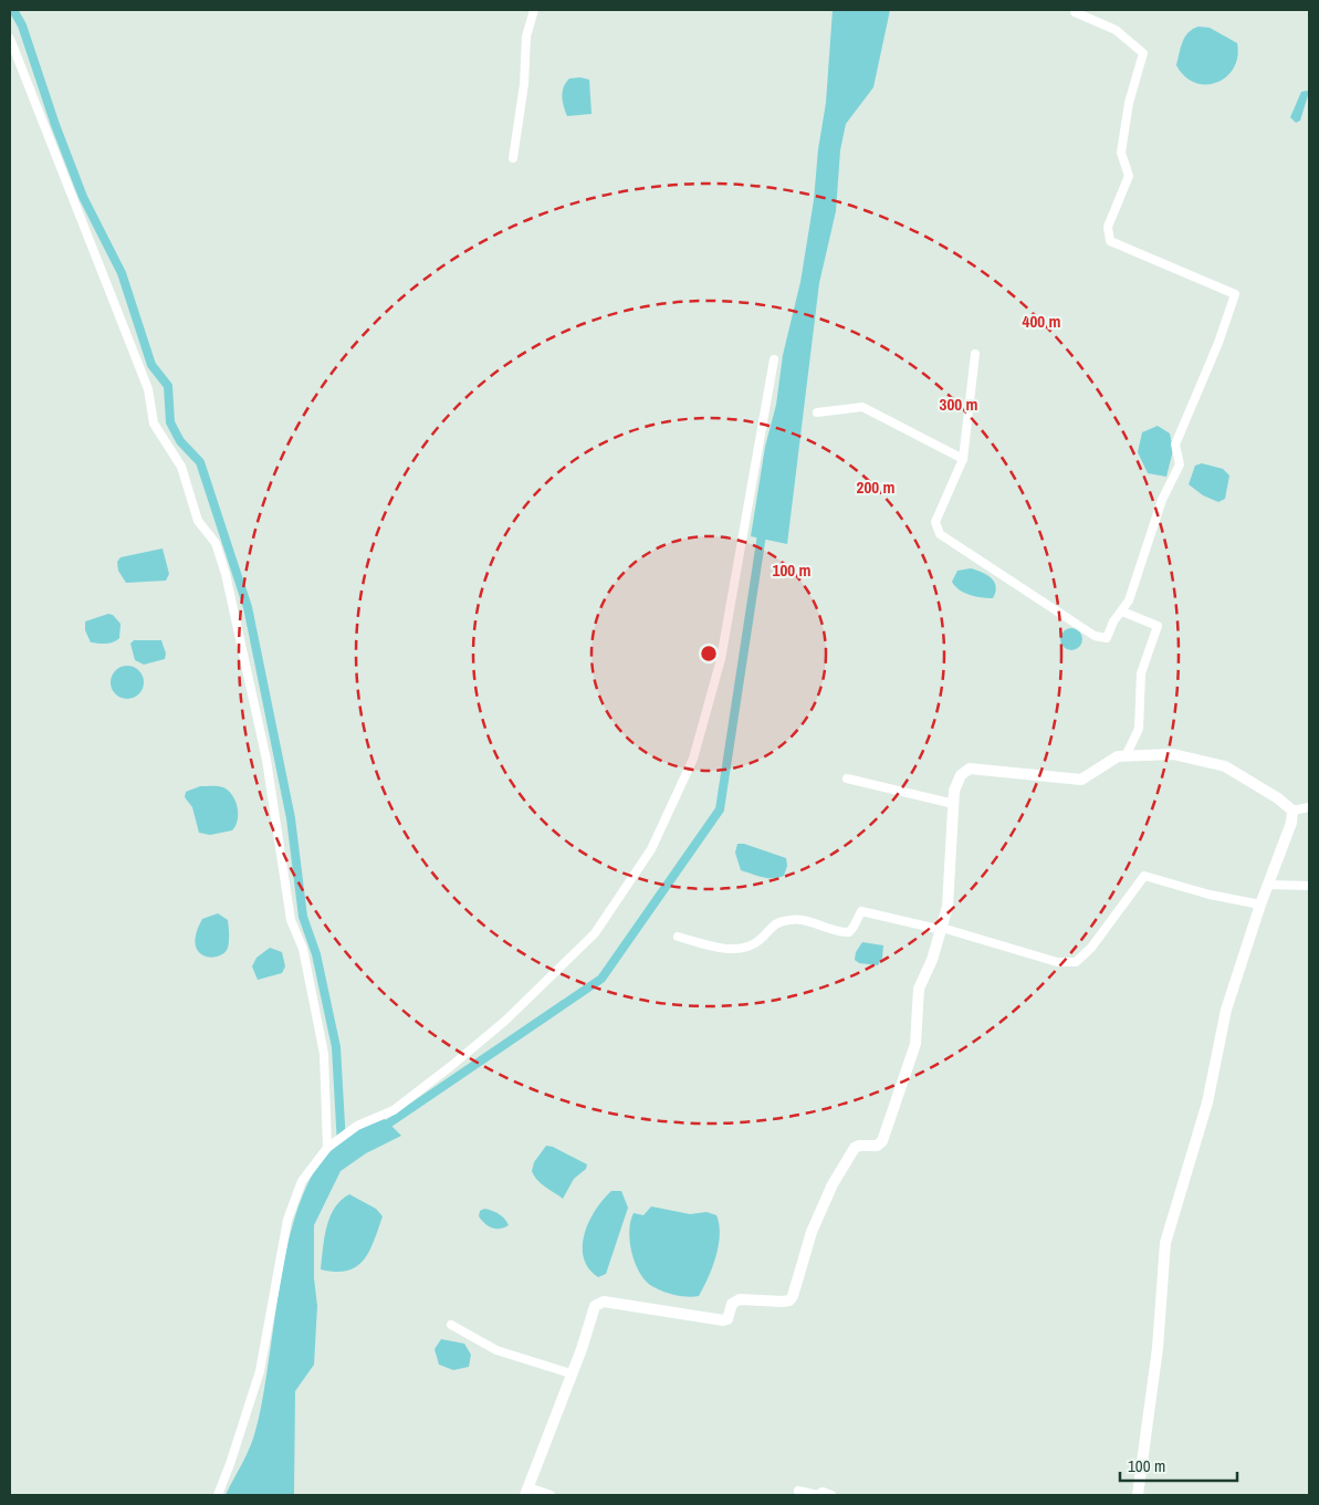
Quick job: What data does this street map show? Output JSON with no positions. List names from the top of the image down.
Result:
{
  "scale_bar": "100 m",
  "rings": [
    "400 m",
    "300 m",
    "200 m",
    "100 m"
  ]
}
